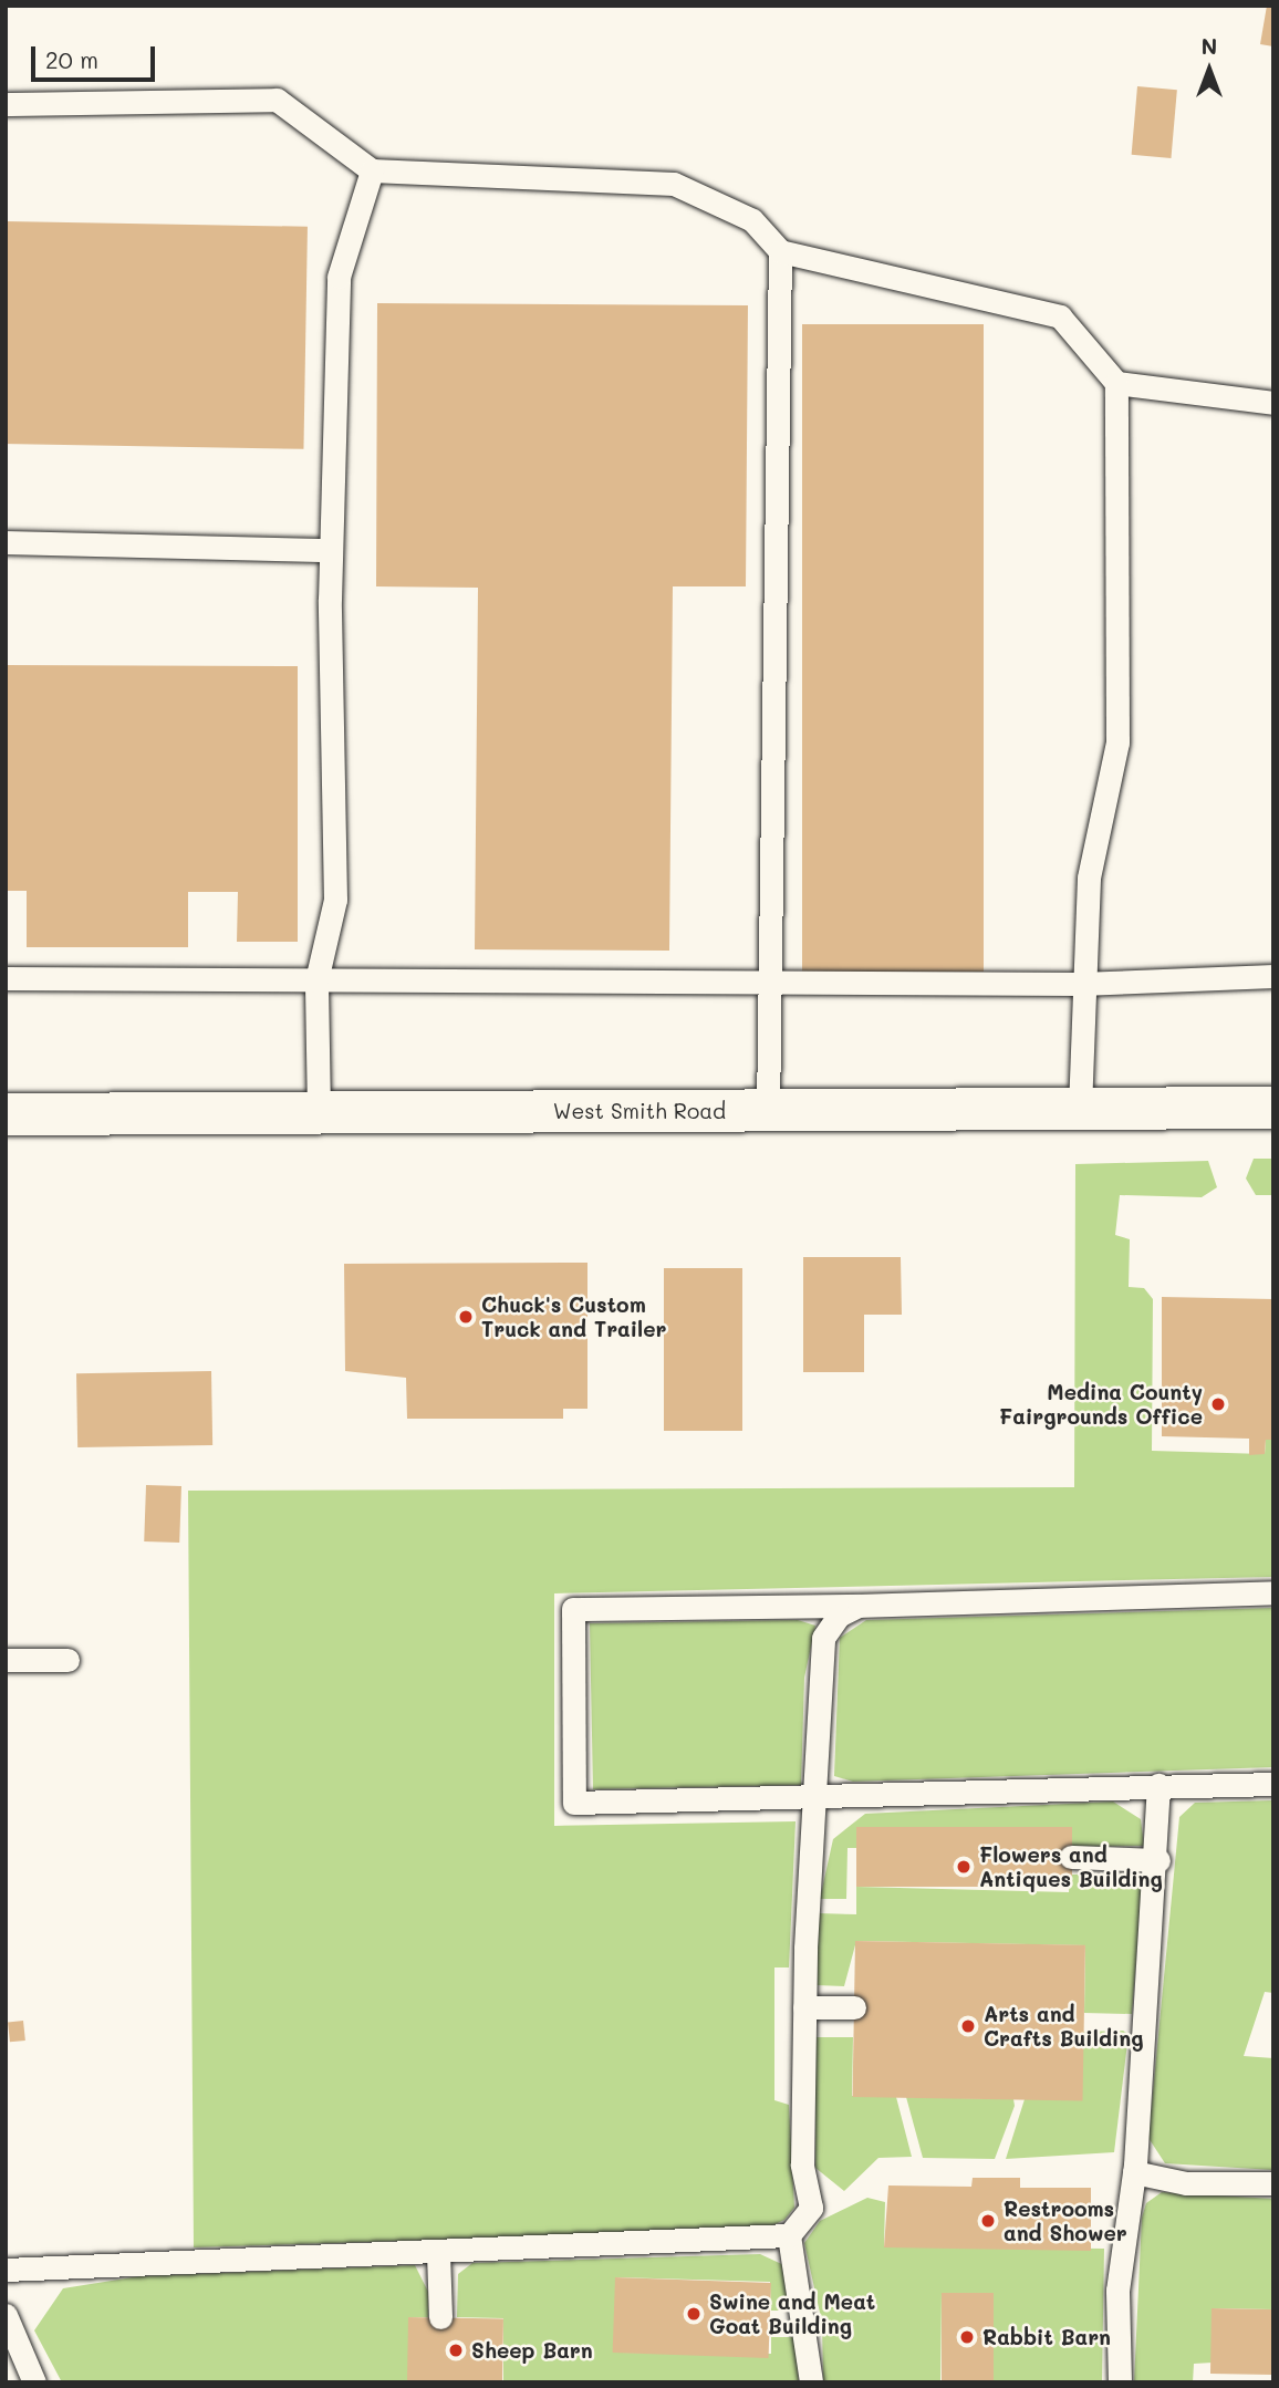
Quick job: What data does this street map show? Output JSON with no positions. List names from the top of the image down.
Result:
{
  "streets": {
    "street": ["West Smith Road"]
  },
  "places": [
    "Chuck's Custom Truck and Trailer",
    "Medina County Fairgrounds Office",
    "Flowers and Antiques Building",
    "Arts and Crafts Building",
    "Restrooms and Shower",
    "Swine and Meat Goat Building",
    "Rabbit Barn",
    "Sheep Barn"
  ],
  "scale_bar": "20 m",
  "north": "top"
}
